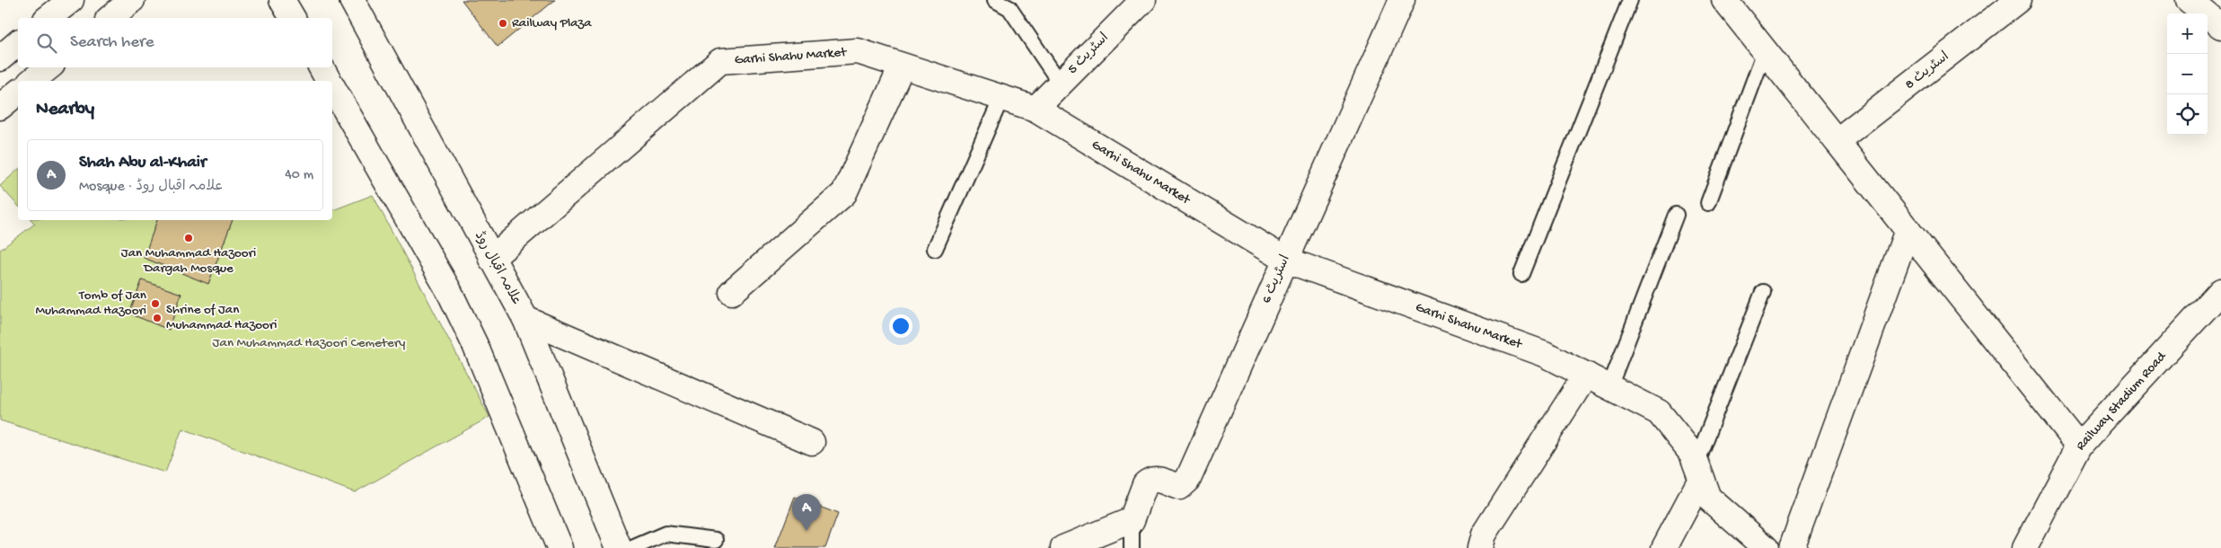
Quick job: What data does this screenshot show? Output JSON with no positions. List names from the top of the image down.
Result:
{
  "streets": {
    "street": [
      "اسٹریٹ 5",
      "Garhi Shahu Market",
      "اسٹریٹ 8",
      "علامہ اقبال روڈ",
      "اسٹریٹ 6",
      "Railway Stadium Road"
    ]
  },
  "crossings": [
    ["اسٹریٹ 5", "Garhi Shahu Market"],
    ["Garhi Shahu Market", "علامہ اقبال روڈ"],
    ["Garhi Shahu Market", "اسٹریٹ 6"]
  ],
  "parks": ["Jan Muhammad Hazoori Cemetery"],
  "places": [
    "Railway Plaza",
    "Jan Muhammad Hazoori Dargah Mosque",
    "Tomb of Jan Muhammad Hazoori",
    "Shrine of Jan Muhammad Hazoori"
  ],
  "page": {
    "map_buttons": ["+", "−"],
    "search": "Search here",
    "heading": "Nearby",
    "list": [
      {
        "mark": "A",
        "name": "Shah Abu al-Khair",
        "note": "Mosque · علامہ اقبال روڈ",
        "value": "40 m"
      }
    ],
    "pins": "A"
  }
}
